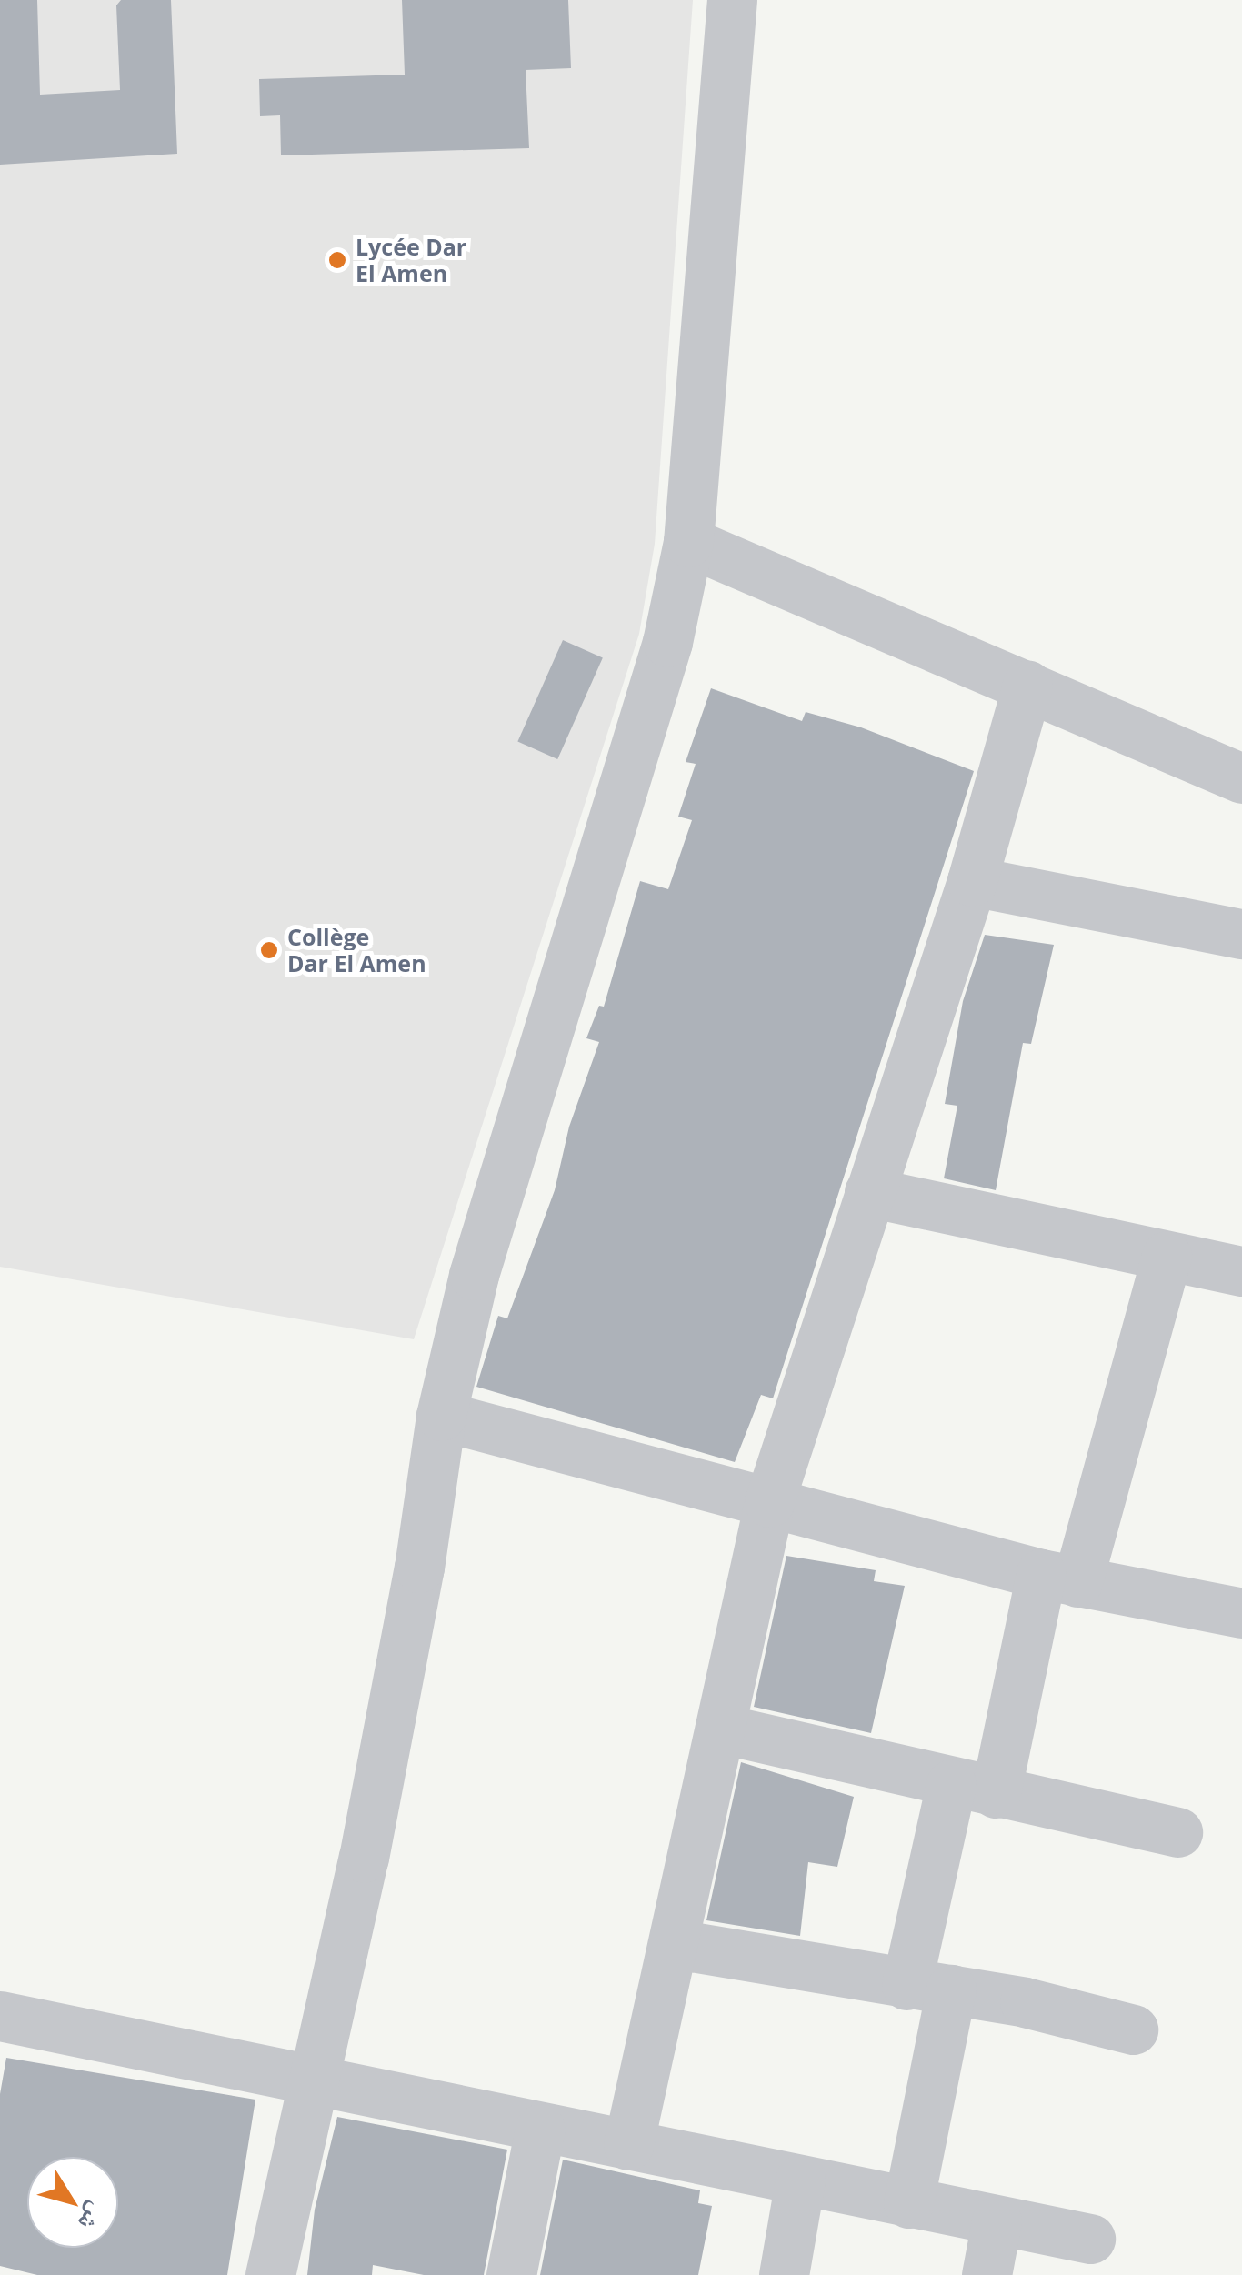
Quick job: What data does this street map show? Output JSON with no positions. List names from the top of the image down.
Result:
{
  "places": ["Lycée Dar El Amen", "Collège Dar El Amen"],
  "north": "bottom right"
}
